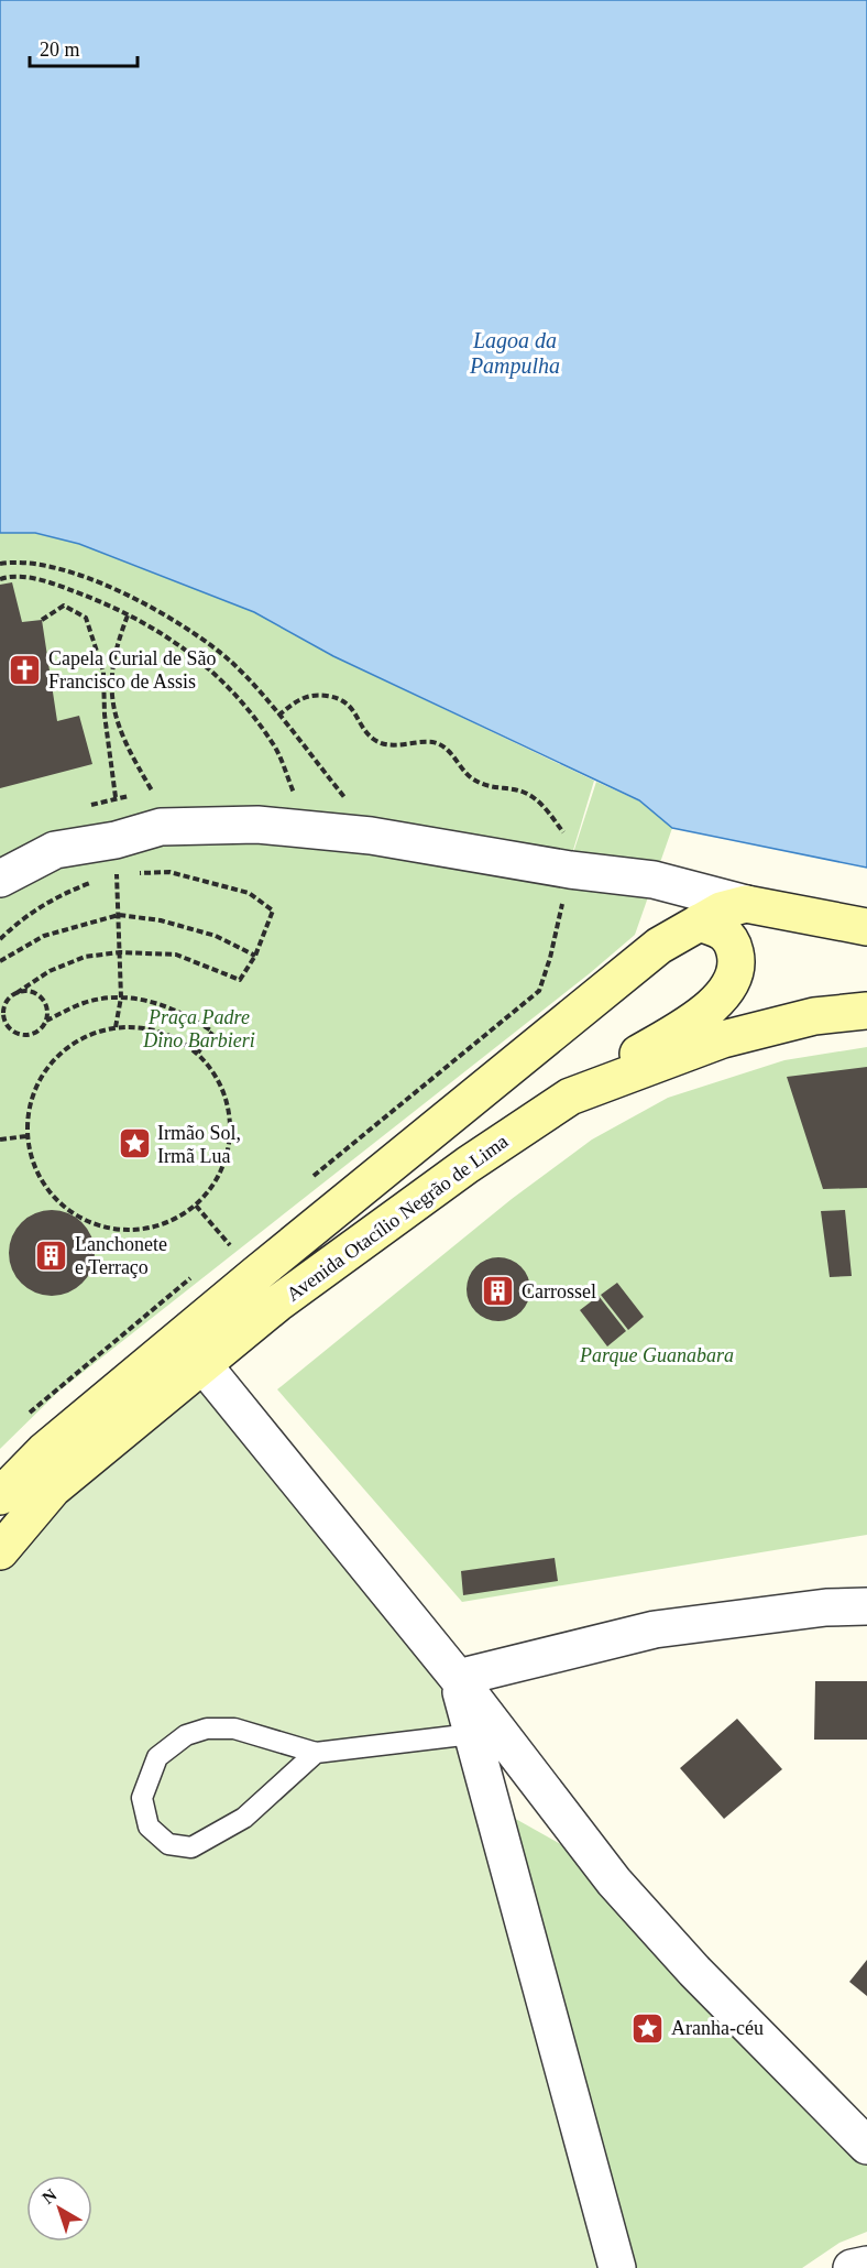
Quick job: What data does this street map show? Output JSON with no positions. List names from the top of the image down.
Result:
{
  "streets": {
    "street": ["Avenida Otacílio Negrão de Lima"]
  },
  "water": ["Lagoa da Pampulha"],
  "parks": ["Praça Padre Dino Barbieri", "Parque Guanabara"],
  "places": {
    "church": ["Capela Curial de São Francisco de Assis"],
    "place": ["Irmão Sol, Irmã Lua", "Aranha-céu"],
    "building": ["Lanchonete e Terraço", "Carrossel"]
  },
  "scale_bar": "20 m",
  "north": "top left"
}
